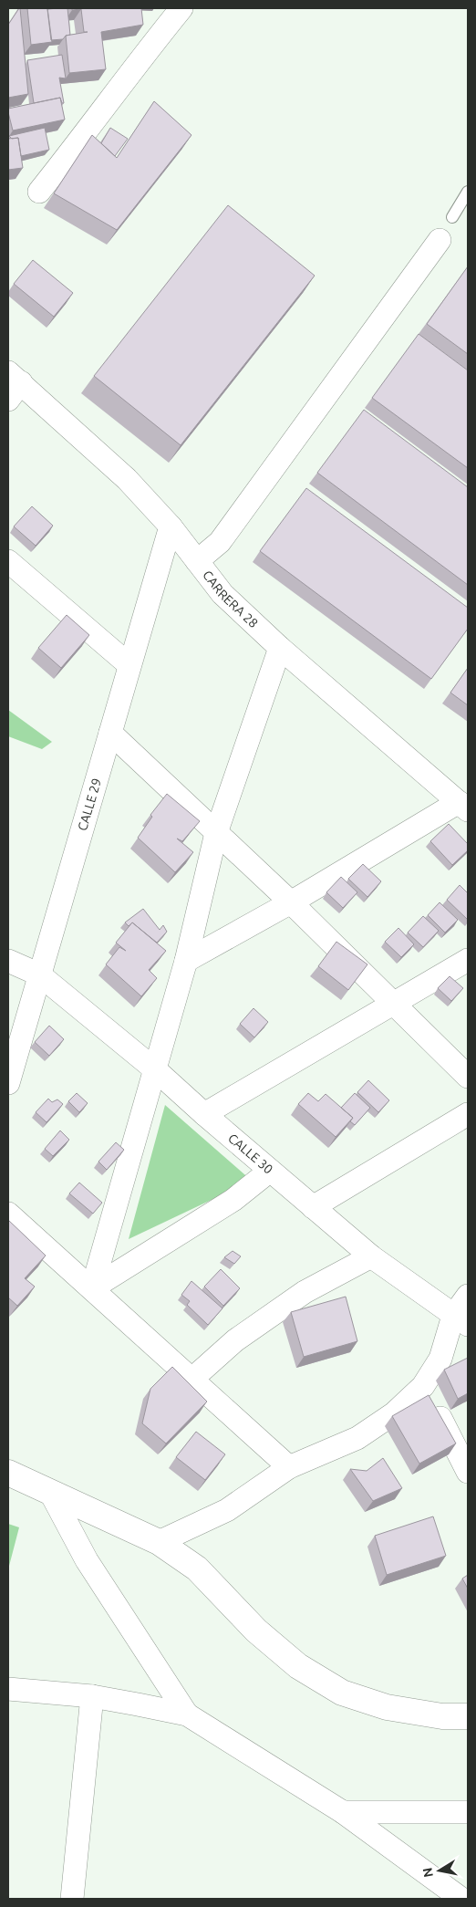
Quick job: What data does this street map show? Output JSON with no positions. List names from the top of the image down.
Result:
{
  "streets": {
    "street": ["CARRERA 28", "CALLE 29", "CALLE 30"]
  },
  "crossings": [
    ["CARRERA 28", "CALLE 29"],
    ["CALLE 29", "CALLE 30"]
  ],
  "north": "left"
}
